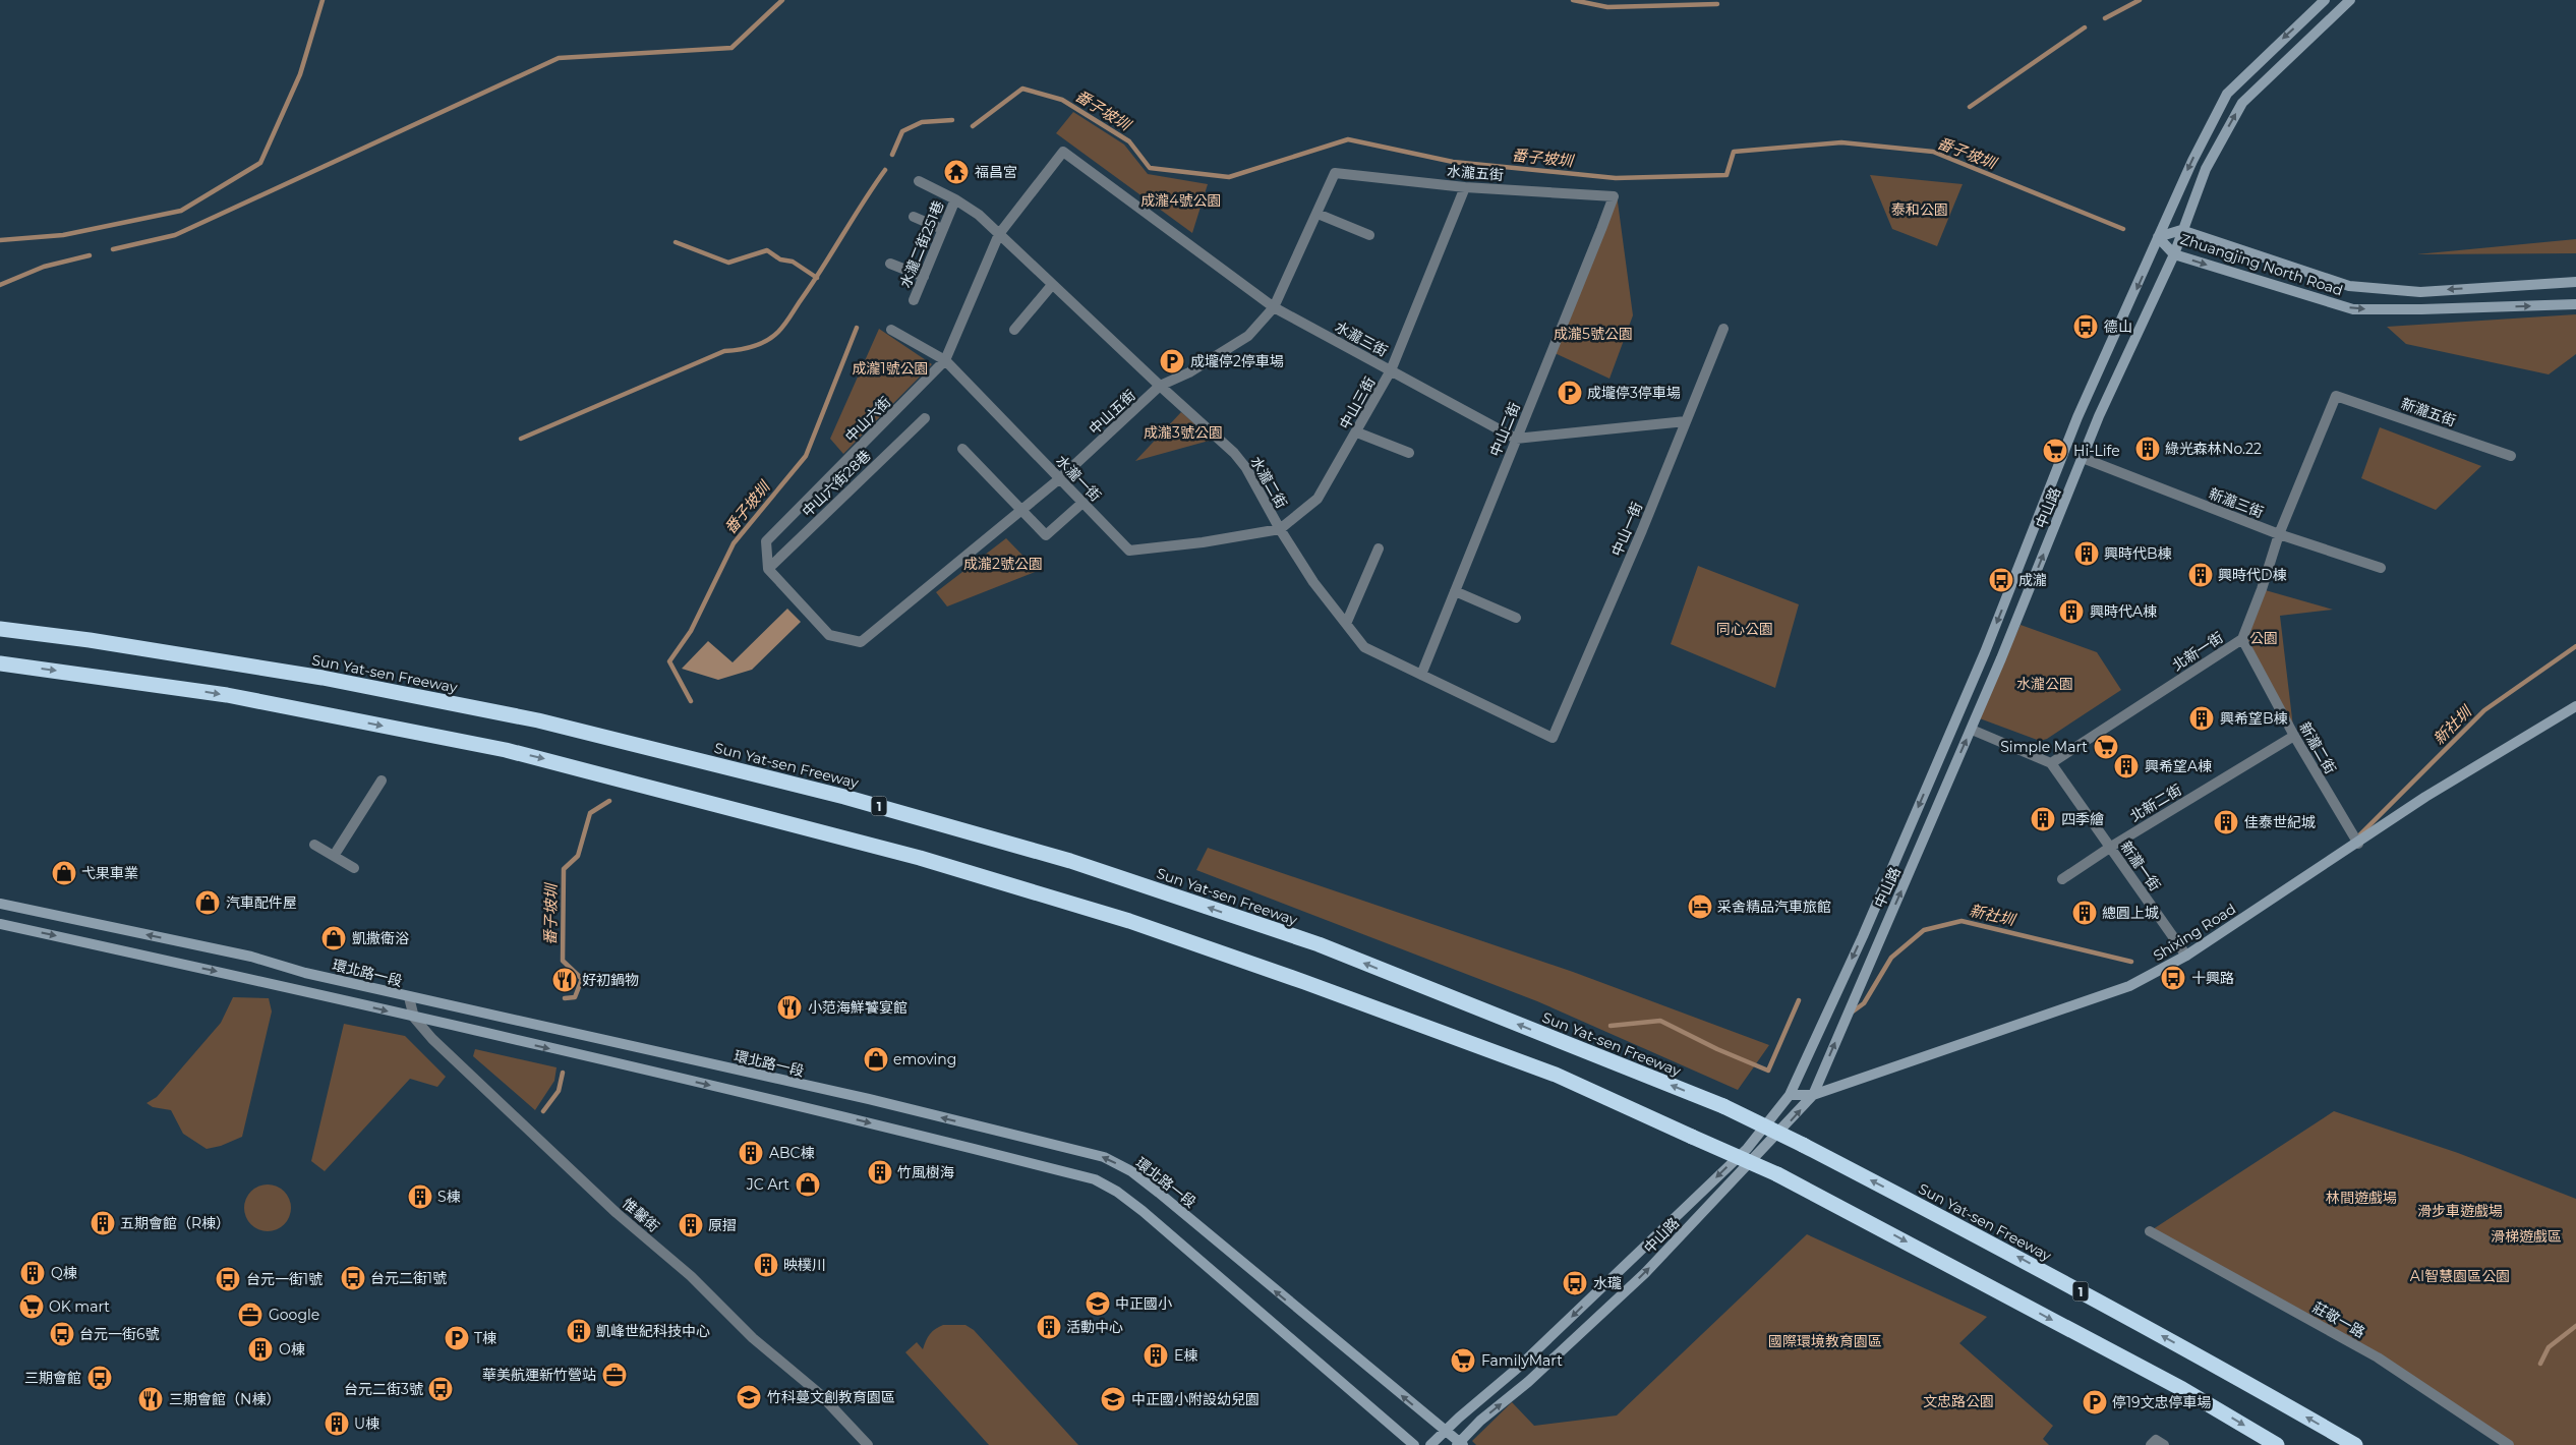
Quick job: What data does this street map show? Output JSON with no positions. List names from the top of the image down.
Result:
{
  "streets": {
    "highway": ["Sun Yat-sen Freeway", "1"],
    "street": [
      "水瀧五街",
      "水瀧二街251巷",
      "Zhuangjing North Road",
      "水瀧三街",
      "中山三街",
      "中山五街",
      "新瀧五街",
      "中山六街",
      "中山二街",
      "水瀧一街",
      "水瀧二街",
      "中山六街28巷",
      "新瀧三街",
      "中山路",
      "中山一街",
      "北新一街",
      "新瀧二街",
      "北新二街",
      "新瀧一街",
      "Shixing Road",
      "環北路一段",
      "惟馨街",
      "莊敬一路"
    ]
  },
  "crossings": [
    ["水瀧五街", "中山三街"],
    ["水瀧五街", "中山五街"],
    ["水瀧五街", "中山二街"],
    ["水瀧二街251巷", "水瀧二街"],
    ["Zhuangjing North Road", "中山路"],
    ["水瀧三街", "中山三街"],
    ["水瀧三街", "中山五街"],
    ["水瀧三街", "中山六街"],
    ["水瀧三街", "中山二街"],
    ["中山三街", "水瀧一街"],
    ["中山三街", "水瀧二街"],
    ["中山五街", "中山六街"],
    ["中山五街", "水瀧一街"],
    ["中山五街", "水瀧二街"],
    ["中山五街", "中山六街28巷"],
    ["新瀧五街", "北新一街"],
    ["中山六街", "水瀧一街"],
    ["中山六街", "水瀧二街"],
    ["中山六街", "中山六街28巷"],
    ["中山二街", "水瀧二街"],
    ["水瀧一街", "水瀧二街"],
    ["水瀧二街", "中山一街"],
    ["新瀧三街", "中山路"],
    ["新瀧三街", "北新一街"],
    ["中山路", "Shixing Road"],
    ["中山路", "環北路一段"],
    ["北新一街", "新瀧二街"],
    ["北新一街", "新瀧一街"],
    ["新瀧二街", "北新二街"],
    ["新瀧二街", "Shixing Road"],
    ["北新二街", "新瀧一街"],
    ["新瀧一街", "Shixing Road"],
    ["環北路一段", "惟馨街"]
  ],
  "water": ["番子坡圳", "新社圳"],
  "parks": [
    "成瀧4號公園",
    "泰和公園",
    "成瀧5號公園",
    "成瀧1號公園",
    "成瀧3號公園",
    "成瀧2號公園",
    "同心公園",
    "公園",
    "水瀧公園",
    "林間遊戲場",
    "滑步車遊戲場",
    "滑梯遊戲區",
    "AI智慧園區公園",
    "國際環境教育園區",
    "文忠路公園"
  ],
  "places": {
    "temple": ["福昌宮"],
    "bus stop": [
      "德山",
      "成瀧",
      "十興路",
      "台元二街1號",
      "台元一街1號",
      "水瓏",
      "台元一街6號",
      "三期會館",
      "台元二街3號"
    ],
    "parking": [
      "成壠停2停車場",
      "成壠停3停車場",
      "T棟",
      "停19文忠停車場"
    ],
    "building": [
      "綠光森林No.22",
      "興時代B棟",
      "興時代D棟",
      "興時代A棟",
      "興希望B棟",
      "興希望A棟",
      "四季繪",
      "佳泰世紀城",
      "總圓上城",
      "ABC棟",
      "竹風樹海",
      "S棟",
      "五期會館（R棟）",
      "原摺",
      "映樸川",
      "Q棟",
      "活動中心",
      "凱峰世紀科技中心",
      "O棟",
      "E棟",
      "U棟"
    ],
    "supermarket": [
      "Hi-Life",
      "Simple Mart",
      "OK mart",
      "FamilyMart"
    ],
    "shop": [
      "弋果車業",
      "汽車配件屋",
      "凱撒衛浴",
      "emoving",
      "JC Art"
    ],
    "hotel": ["采舍精品汽車旅館"],
    "restaurant": ["好初鍋物", "小范海鮮饕宴館", "三期會館（N棟）"],
    "school or university": ["中正國小", "竹科蔓文創教育園區", "中正國小附設幼兒園"],
    "office": ["Google", "華美航運新竹營站"]
  }
}
